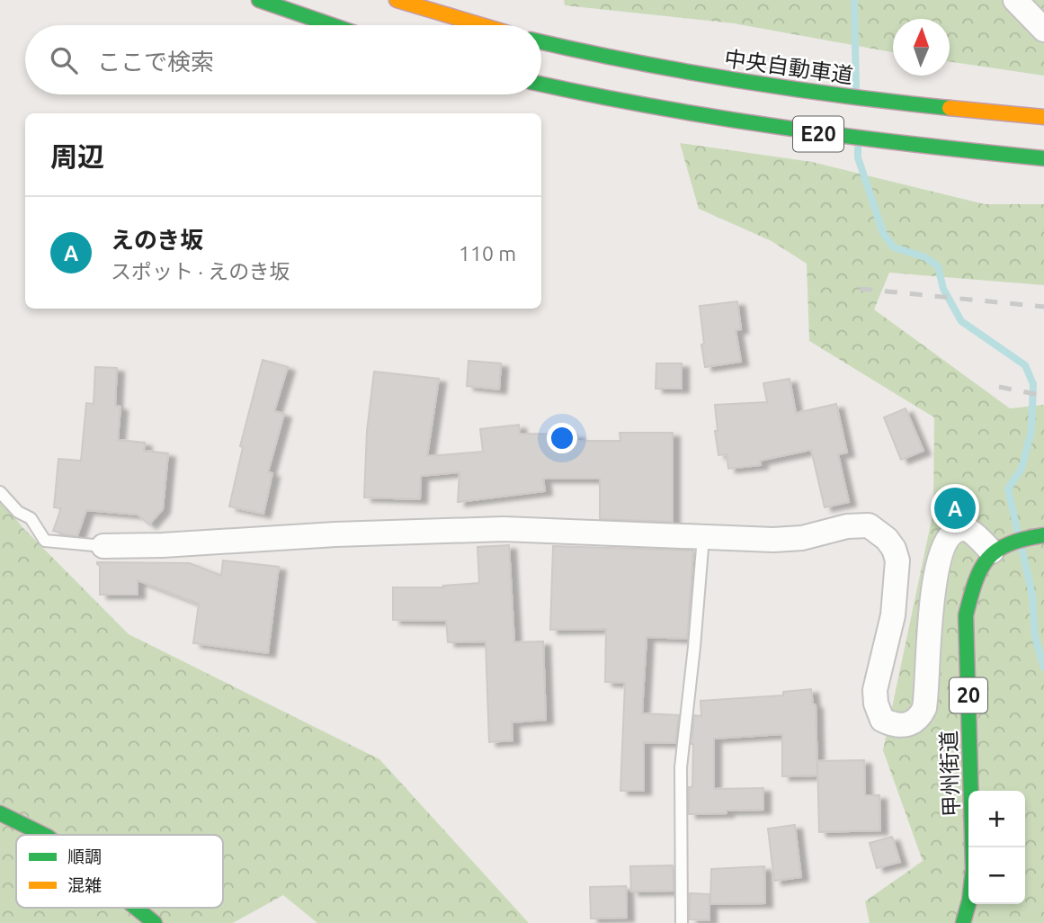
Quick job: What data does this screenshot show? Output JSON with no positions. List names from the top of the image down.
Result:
{
  "streets": {
    "highway": [
      "中央自動車道",
      "E20",
      "20",
      "甲州街道"
    ]
  },
  "legend": ["順調", "混雑"],
  "north": "top",
  "page": {
    "search": "ここで検索",
    "heading": "周辺",
    "list": [
      {
        "mark": "A",
        "name": "えのき坂",
        "note": "スポット · えのき坂",
        "value": "110 m"
      }
    ],
    "pins": "A",
    "map_buttons": ["+", "−"]
  }
}
